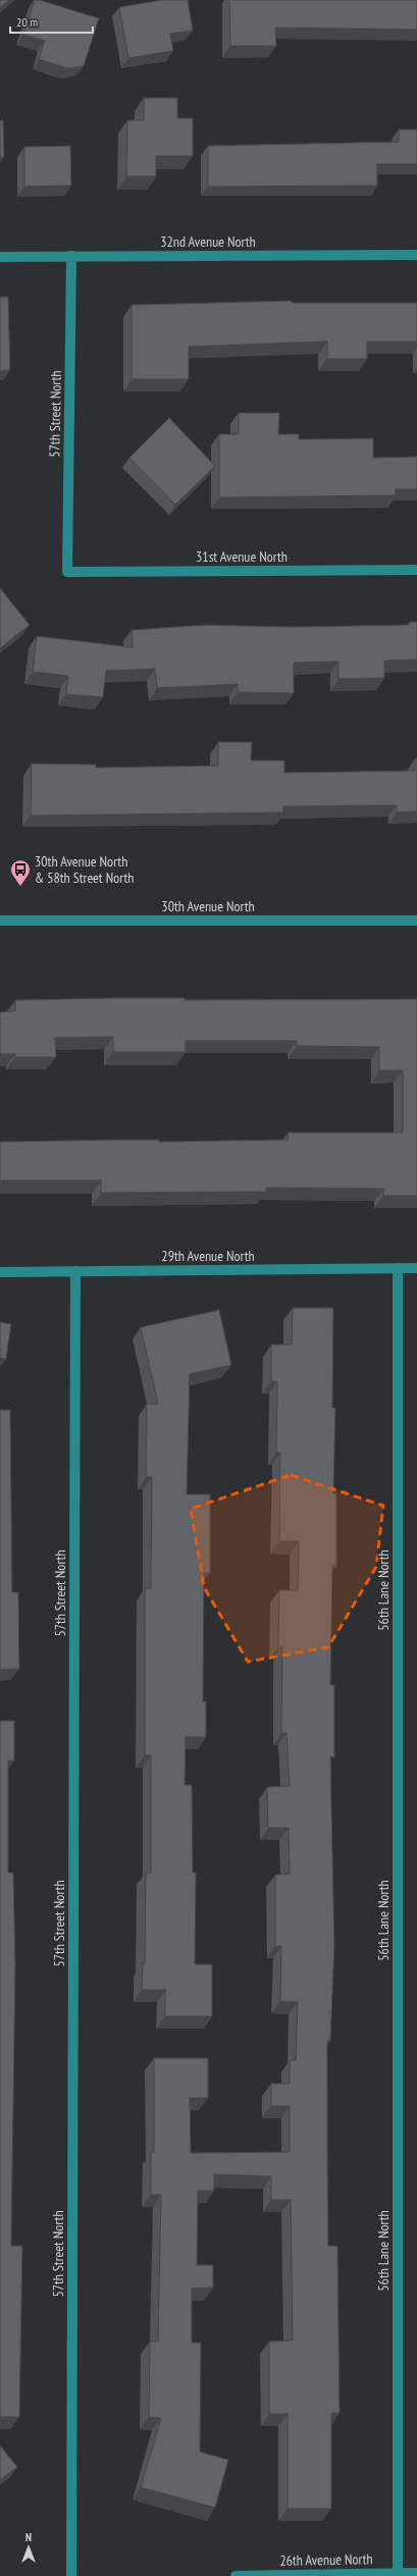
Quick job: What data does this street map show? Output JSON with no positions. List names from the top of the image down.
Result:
{
  "streets": {
    "street": [
      "32nd Avenue North",
      "57th Street North",
      "31st Avenue North",
      "30th Avenue North",
      "29th Avenue North",
      "56th Lane North",
      "26th Avenue North"
    ]
  },
  "crossings": [
    ["32nd Avenue North", "57th Street North"],
    ["57th Street North", "31st Avenue North"],
    ["57th Street North", "29th Avenue North"],
    ["29th Avenue North", "56th Lane North"],
    ["56th Lane North", "26th Avenue North"]
  ],
  "places": {
    "bus stop": ["30th Avenue North & 58th Street North"]
  },
  "scale_bar": "20 m",
  "north": "top"
}
